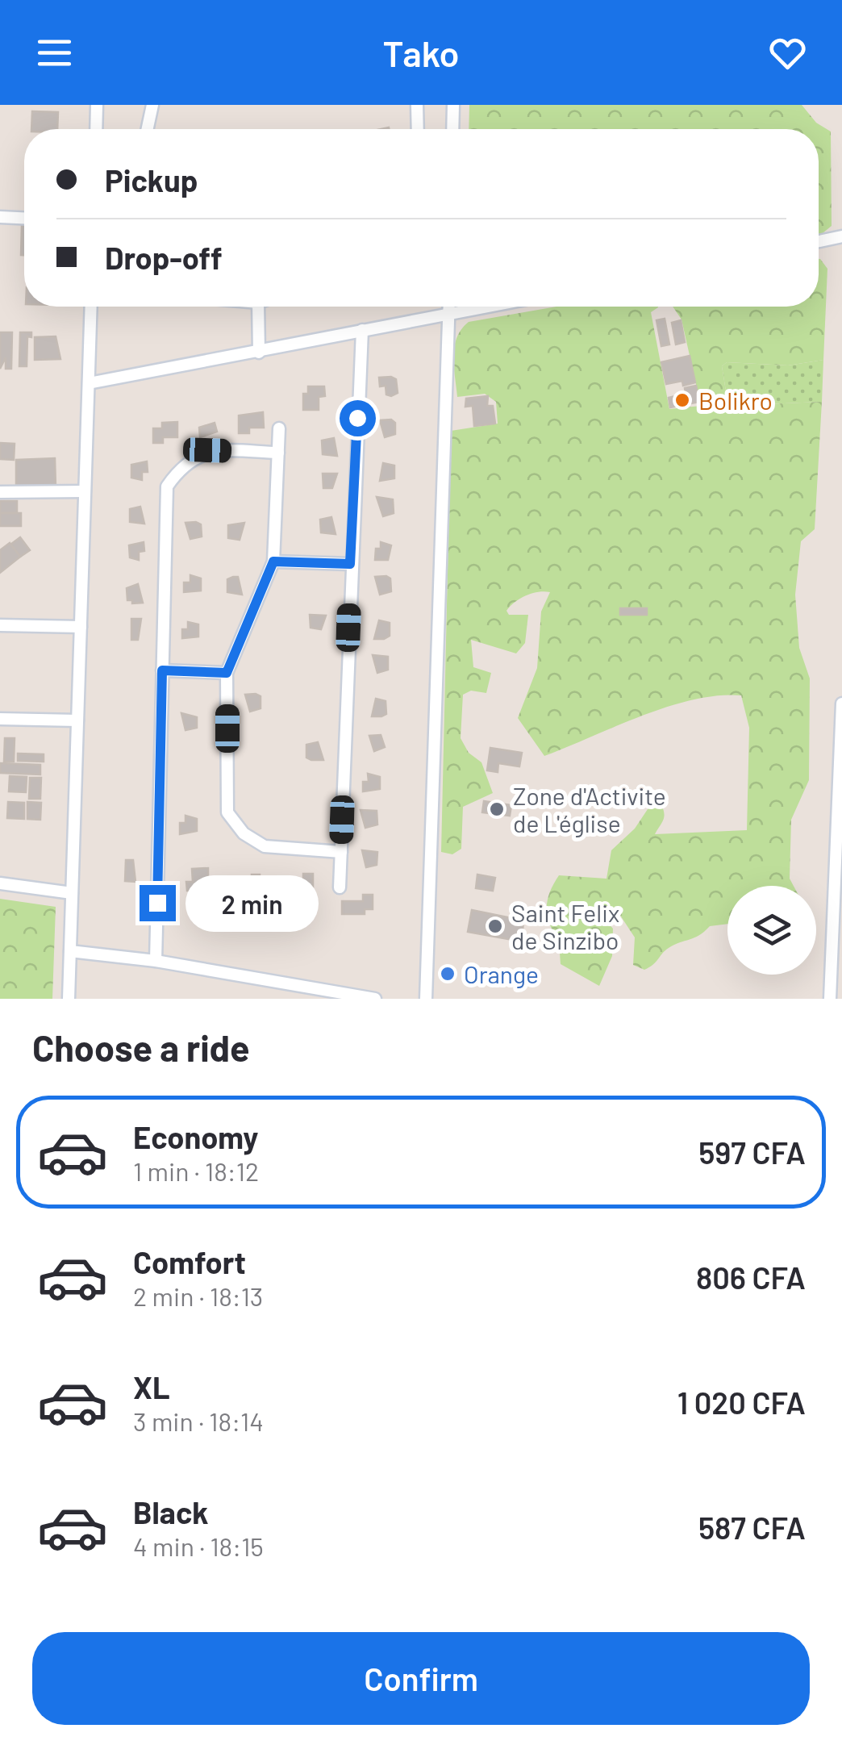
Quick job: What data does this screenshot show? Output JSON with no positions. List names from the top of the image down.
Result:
{
  "places": [
    "Bolikro",
    "Zone d'Activite de L'église",
    "Saint Felix de Sinzibo",
    "Orange"
  ],
  "page": {
    "header": "Tako",
    "banner": ["Pickup", "Drop-off"],
    "bubble": "2 min",
    "heading": "Choose a ride",
    "list": [
      {
        "name": "Economy",
        "note": "1 min · 18:12",
        "value": "597 CFA"
      },
      {
        "name": "Comfort",
        "note": "2 min · 18:13",
        "value": "806 CFA"
      },
      {
        "name": "XL",
        "note": "3 min · 18:14",
        "value": "1 020 CFA"
      },
      {
        "name": "Black",
        "note": "4 min · 18:15",
        "value": "587 CFA"
      }
    ],
    "buttons": "Confirm"
  }
}
